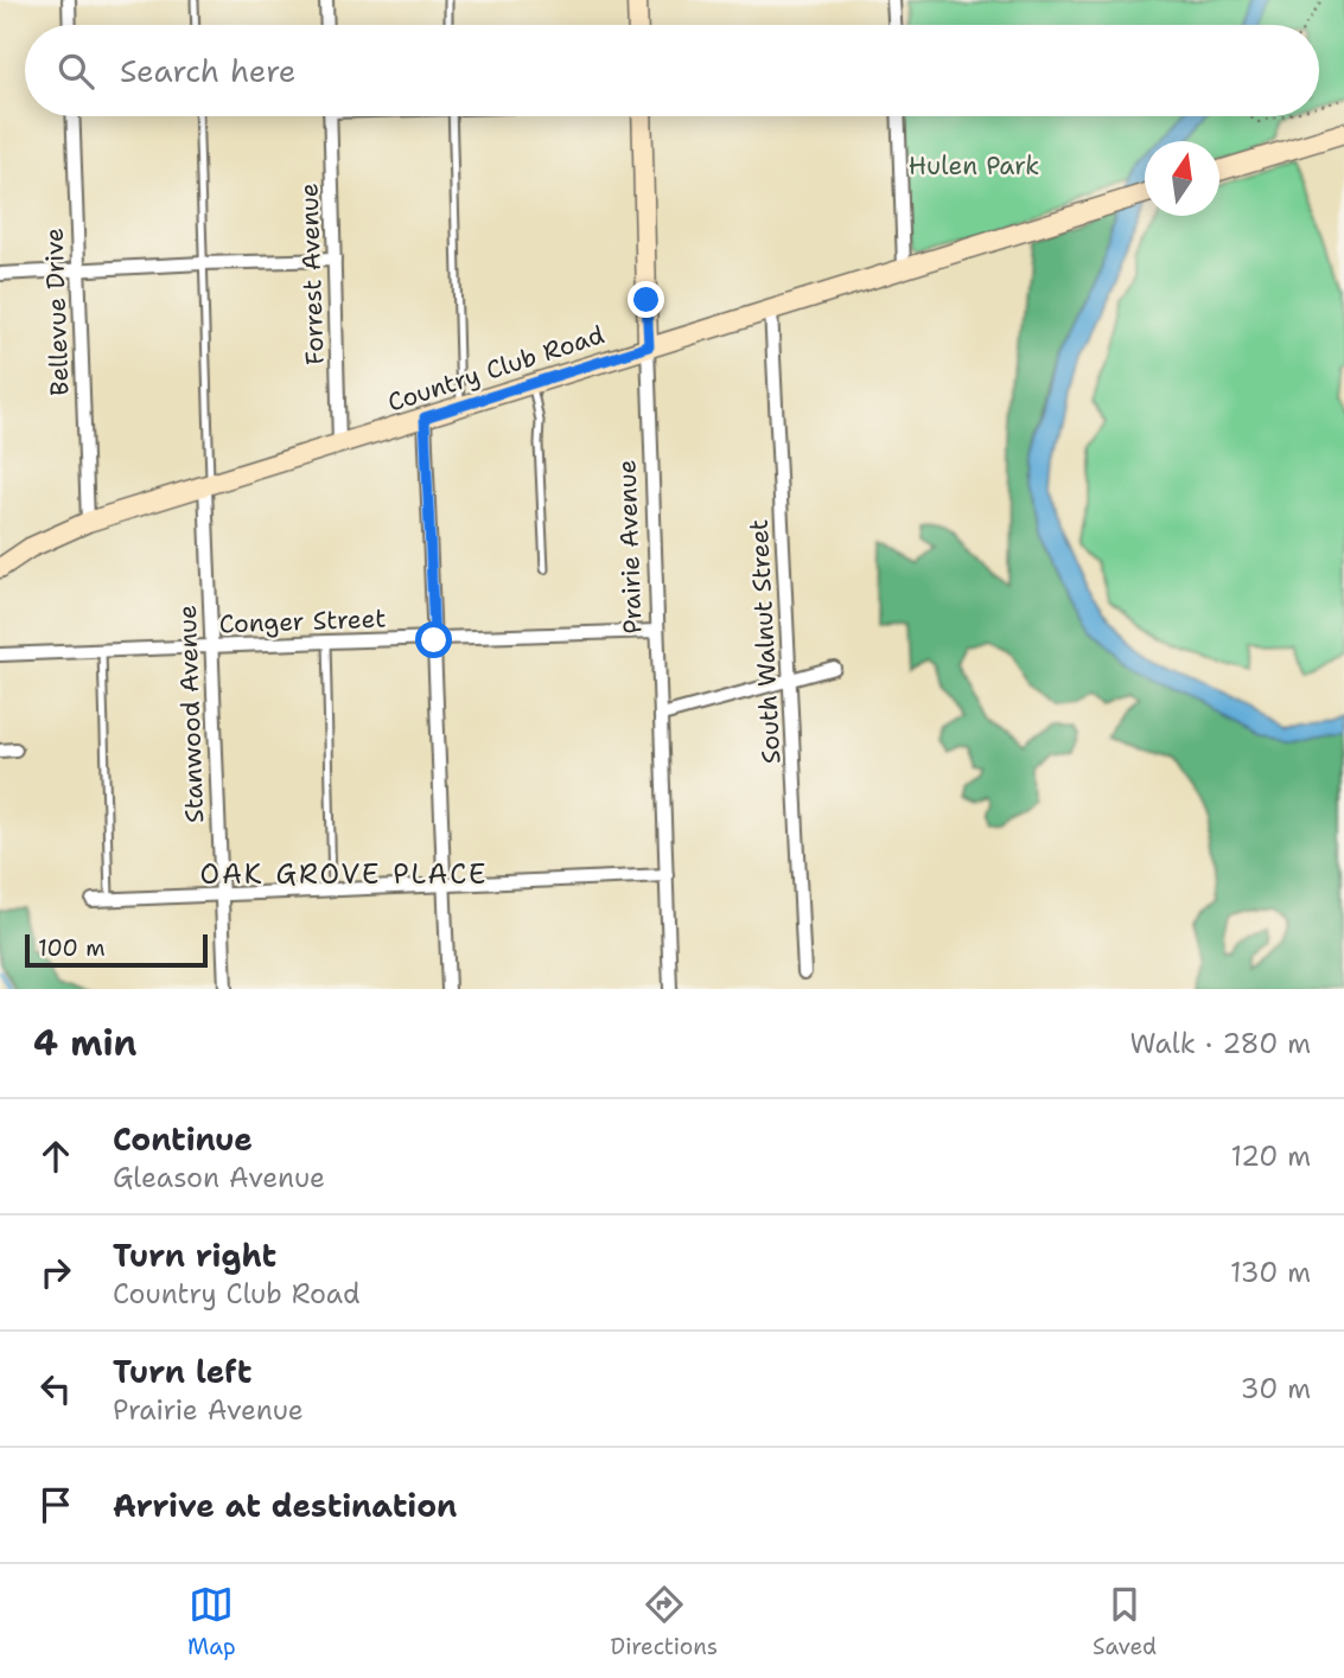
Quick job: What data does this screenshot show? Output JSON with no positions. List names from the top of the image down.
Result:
{
  "streets": {
    "main road": ["Country Club Road", "Prairie Avenue"],
    "street": [
      "Forrest Avenue",
      "Bellevue Drive",
      "Conger Street",
      "South Walnut Street",
      "Stanwood Avenue"
    ]
  },
  "crossings": [
    ["Forrest Avenue", "Country Club Road"],
    ["Bellevue Drive", "Country Club Road"],
    ["Country Club Road", "Prairie Avenue"],
    ["Country Club Road", "South Walnut Street"],
    ["Country Club Road", "Stanwood Avenue"],
    ["Prairie Avenue", "Conger Street"],
    ["Conger Street", "Stanwood Avenue"]
  ],
  "districts": ["OAK GROVE PLACE"],
  "parks": ["Hulen Park"],
  "scale_bar": "100 m",
  "north": "top",
  "page": {
    "search": "Search here",
    "scale": "100 m",
    "heading": ["4 min", "Walk · 280 m"],
    "list": [
      ["Continue", "Gleason Avenue", "120 m"],
      ["Turn right", "Country Club Road", "130 m"],
      ["Turn left", "Prairie Avenue", "30 m"],
      "Arrive at destination"
    ],
    "nav": ["Map", "Directions", "Saved"]
  }
}
